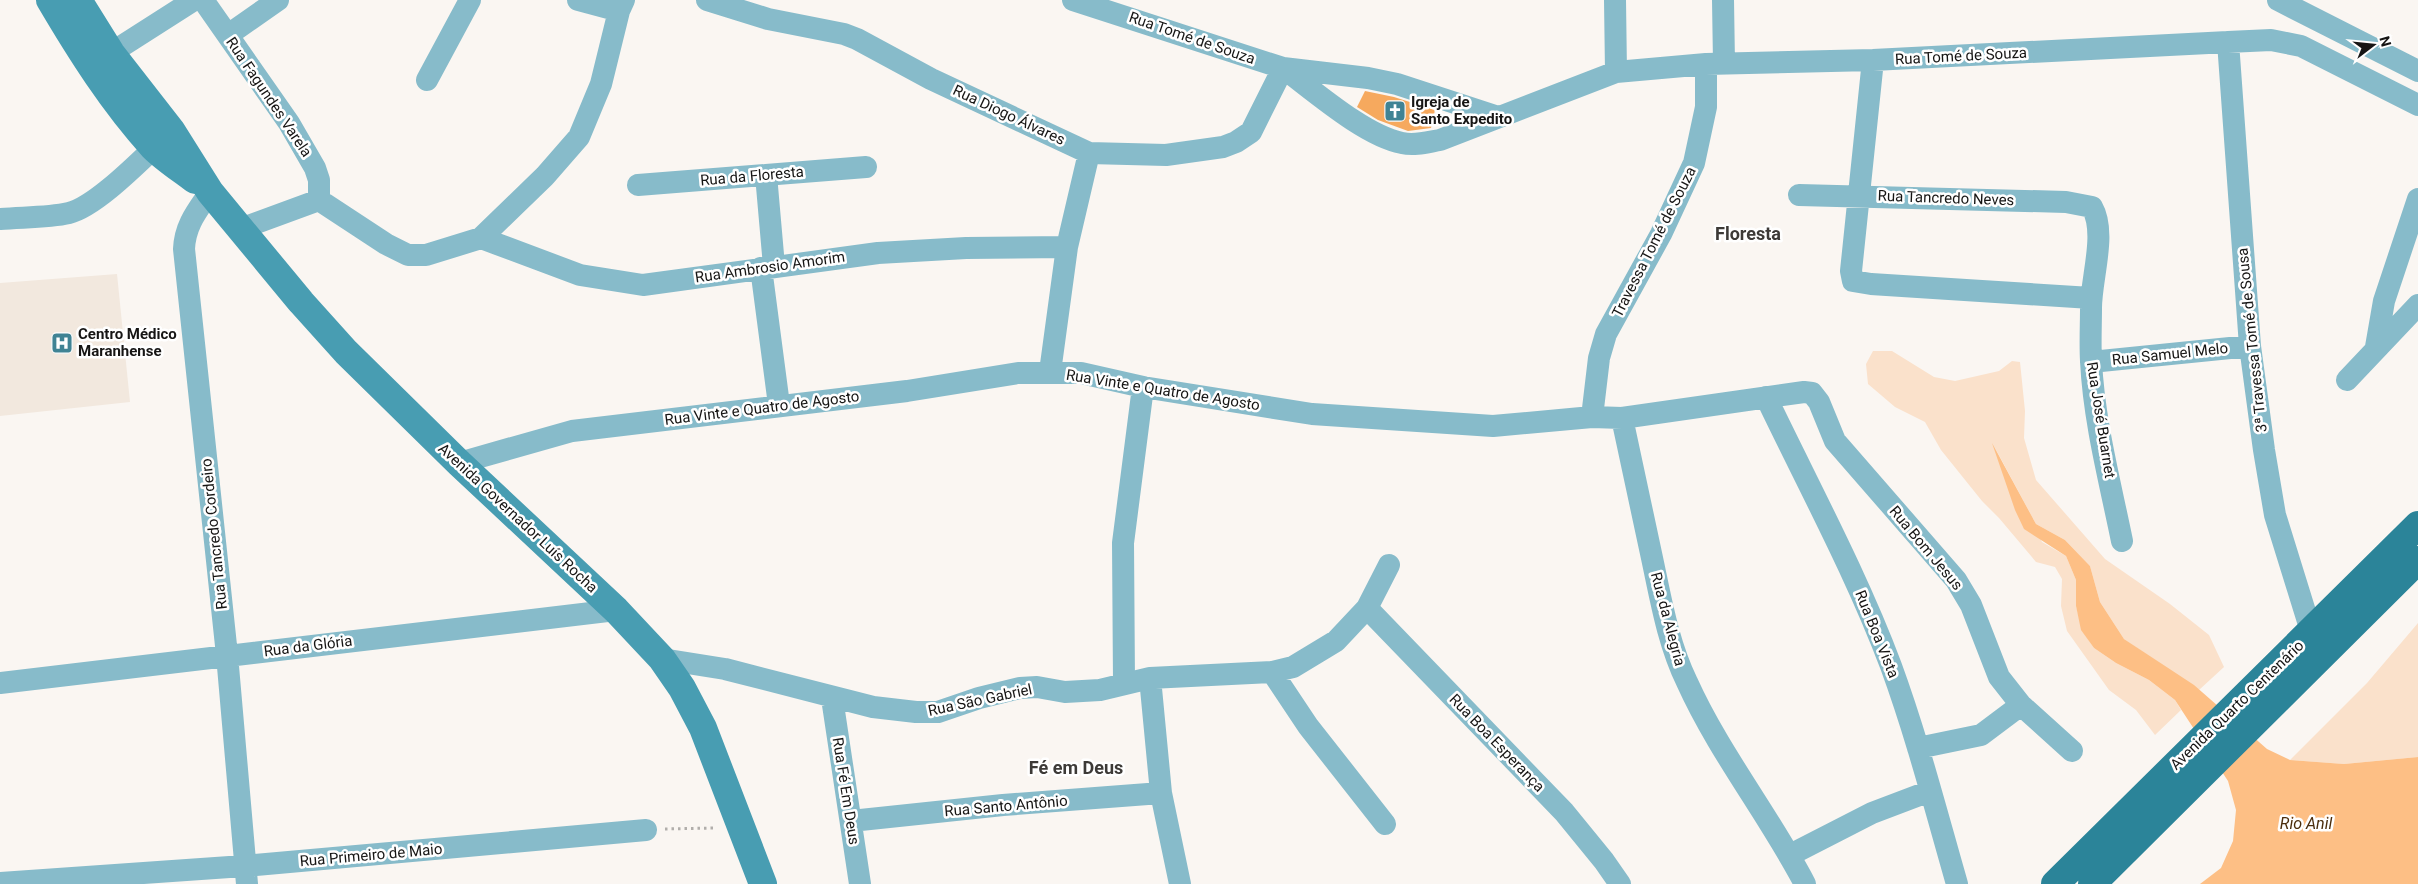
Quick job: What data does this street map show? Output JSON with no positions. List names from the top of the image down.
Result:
{
  "streets": {
    "main road": ["Avenida Governador Luís Rocha", "Avenida Quarto Centenário"],
    "street": [
      "Rua Tomé de Souza",
      "Rua Fagundes Varela",
      "Rua Diogo Álvares",
      "Rua da Floresta",
      "Rua Tancredo Neves",
      "Travessa Tomé de Souza",
      "Rua Ambrosio Amorim",
      "3ª Travessa Tomé de Sousa",
      "Rua Samuel Melo",
      "Rua Vinte e Quatro de Agosto",
      "Rua José Buarnet",
      "Rua Tancredo Cordeiro",
      "Rua Bom Jesus",
      "Rua da Alegria",
      "Rua Boa Vista",
      "Rua da Glória",
      "Rua São Gabriel",
      "Rua Boa Esperança",
      "Rua Fé Em Deus",
      "Rua Santo Antônio",
      "Rua Primeiro de Maio"
    ]
  },
  "crossings": [
    ["Rua Tomé de Souza", "Rua Diogo Álvares"],
    ["Rua Tomé de Souza", "Travessa Tomé de Souza"],
    ["Rua Tomé de Souza", "3ª Travessa Tomé de Sousa"],
    ["Rua Tancredo Neves", "Rua José Buarnet"],
    ["Travessa Tomé de Souza", "Rua Vinte e Quatro de Agosto"],
    ["3ª Travessa Tomé de Sousa", "Rua Samuel Melo"],
    ["3ª Travessa Tomé de Sousa", "Avenida Quarto Centenário"],
    ["Rua Samuel Melo", "Rua José Buarnet"],
    ["Rua Vinte e Quatro de Agosto", "Avenida Governador Luís Rocha"],
    ["Rua Vinte e Quatro de Agosto", "Rua Bom Jesus"],
    ["Rua Vinte e Quatro de Agosto", "Rua da Alegria"],
    ["Rua Vinte e Quatro de Agosto", "Rua Boa Vista"],
    ["Avenida Governador Luís Rocha", "Rua Tancredo Cordeiro"],
    ["Avenida Governador Luís Rocha", "Rua da Glória"],
    ["Avenida Governador Luís Rocha", "Rua São Gabriel"],
    ["Rua Tancredo Cordeiro", "Rua da Glória"],
    ["Rua Tancredo Cordeiro", "Rua Primeiro de Maio"],
    ["Rua São Gabriel", "Rua Boa Esperança"],
    ["Rua São Gabriel", "Rua Fé Em Deus"],
    ["Rua Fé Em Deus", "Rua Santo Antônio"]
  ],
  "districts": ["Floresta", "Fé em Deus"],
  "water": ["Rio Anil"],
  "places": {
    "church": ["Igreja de Santo Expedito"],
    "hospital": ["Centro Médico Maranhense"]
  },
  "north": "right"
}
